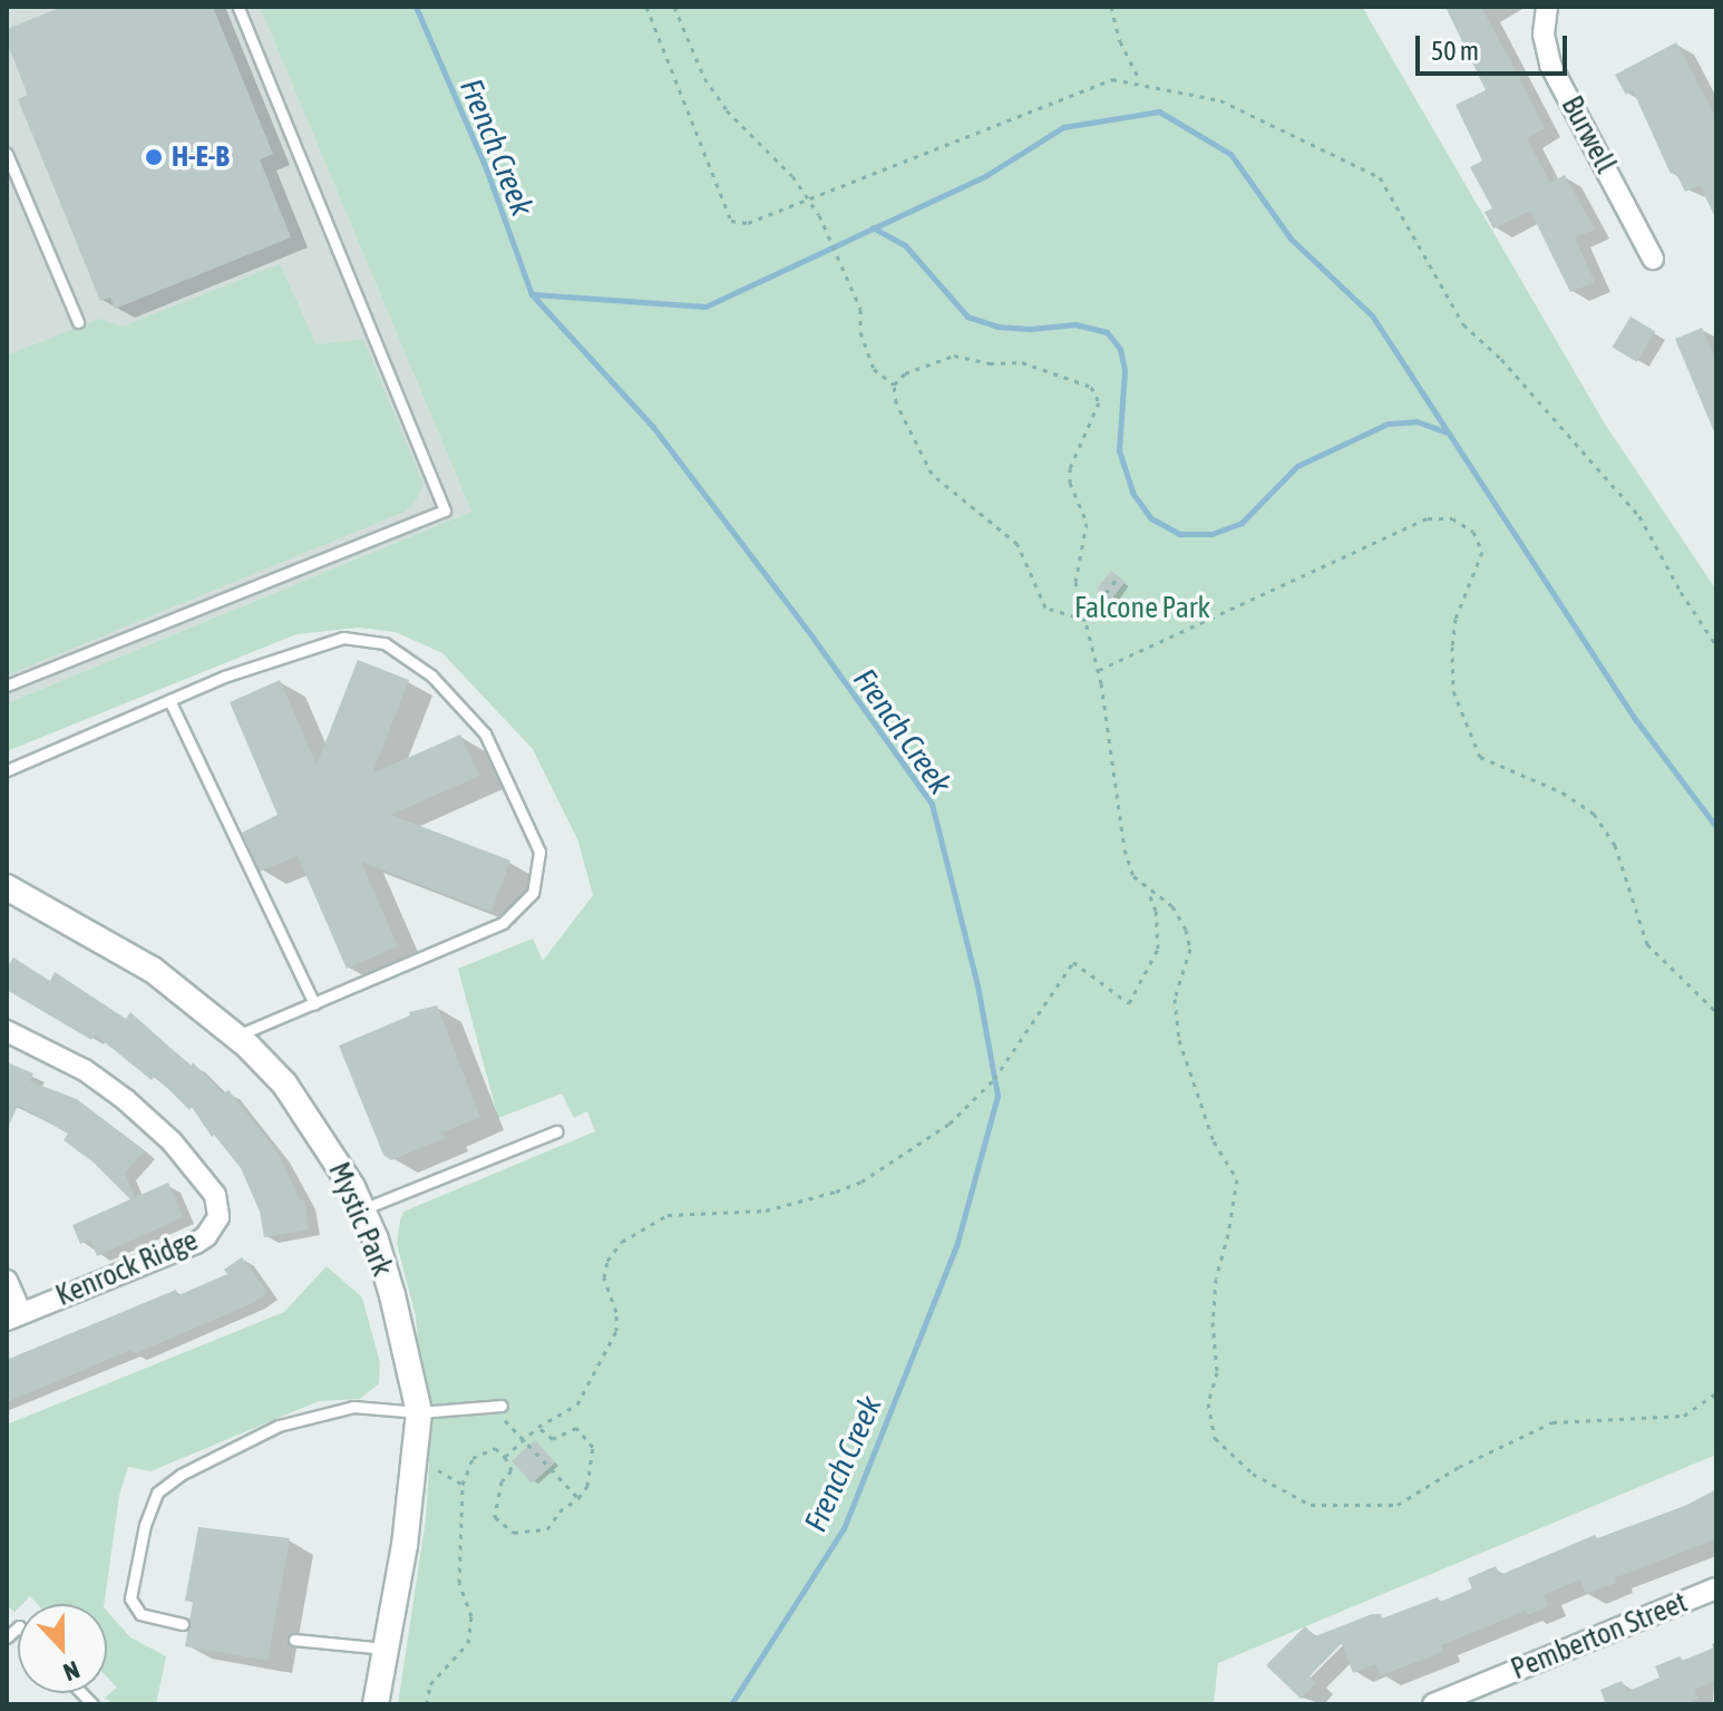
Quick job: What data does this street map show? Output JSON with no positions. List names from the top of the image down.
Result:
{
  "streets": {
    "street": [
      "Burwell",
      "Mystic Park",
      "Kenrock Ridge",
      "Pemberton Street"
    ]
  },
  "water": ["French Creek"],
  "parks": ["Falcone Park"],
  "places": ["H-E-B"],
  "scale_bar": "50 m",
  "north": "bottom"
}
